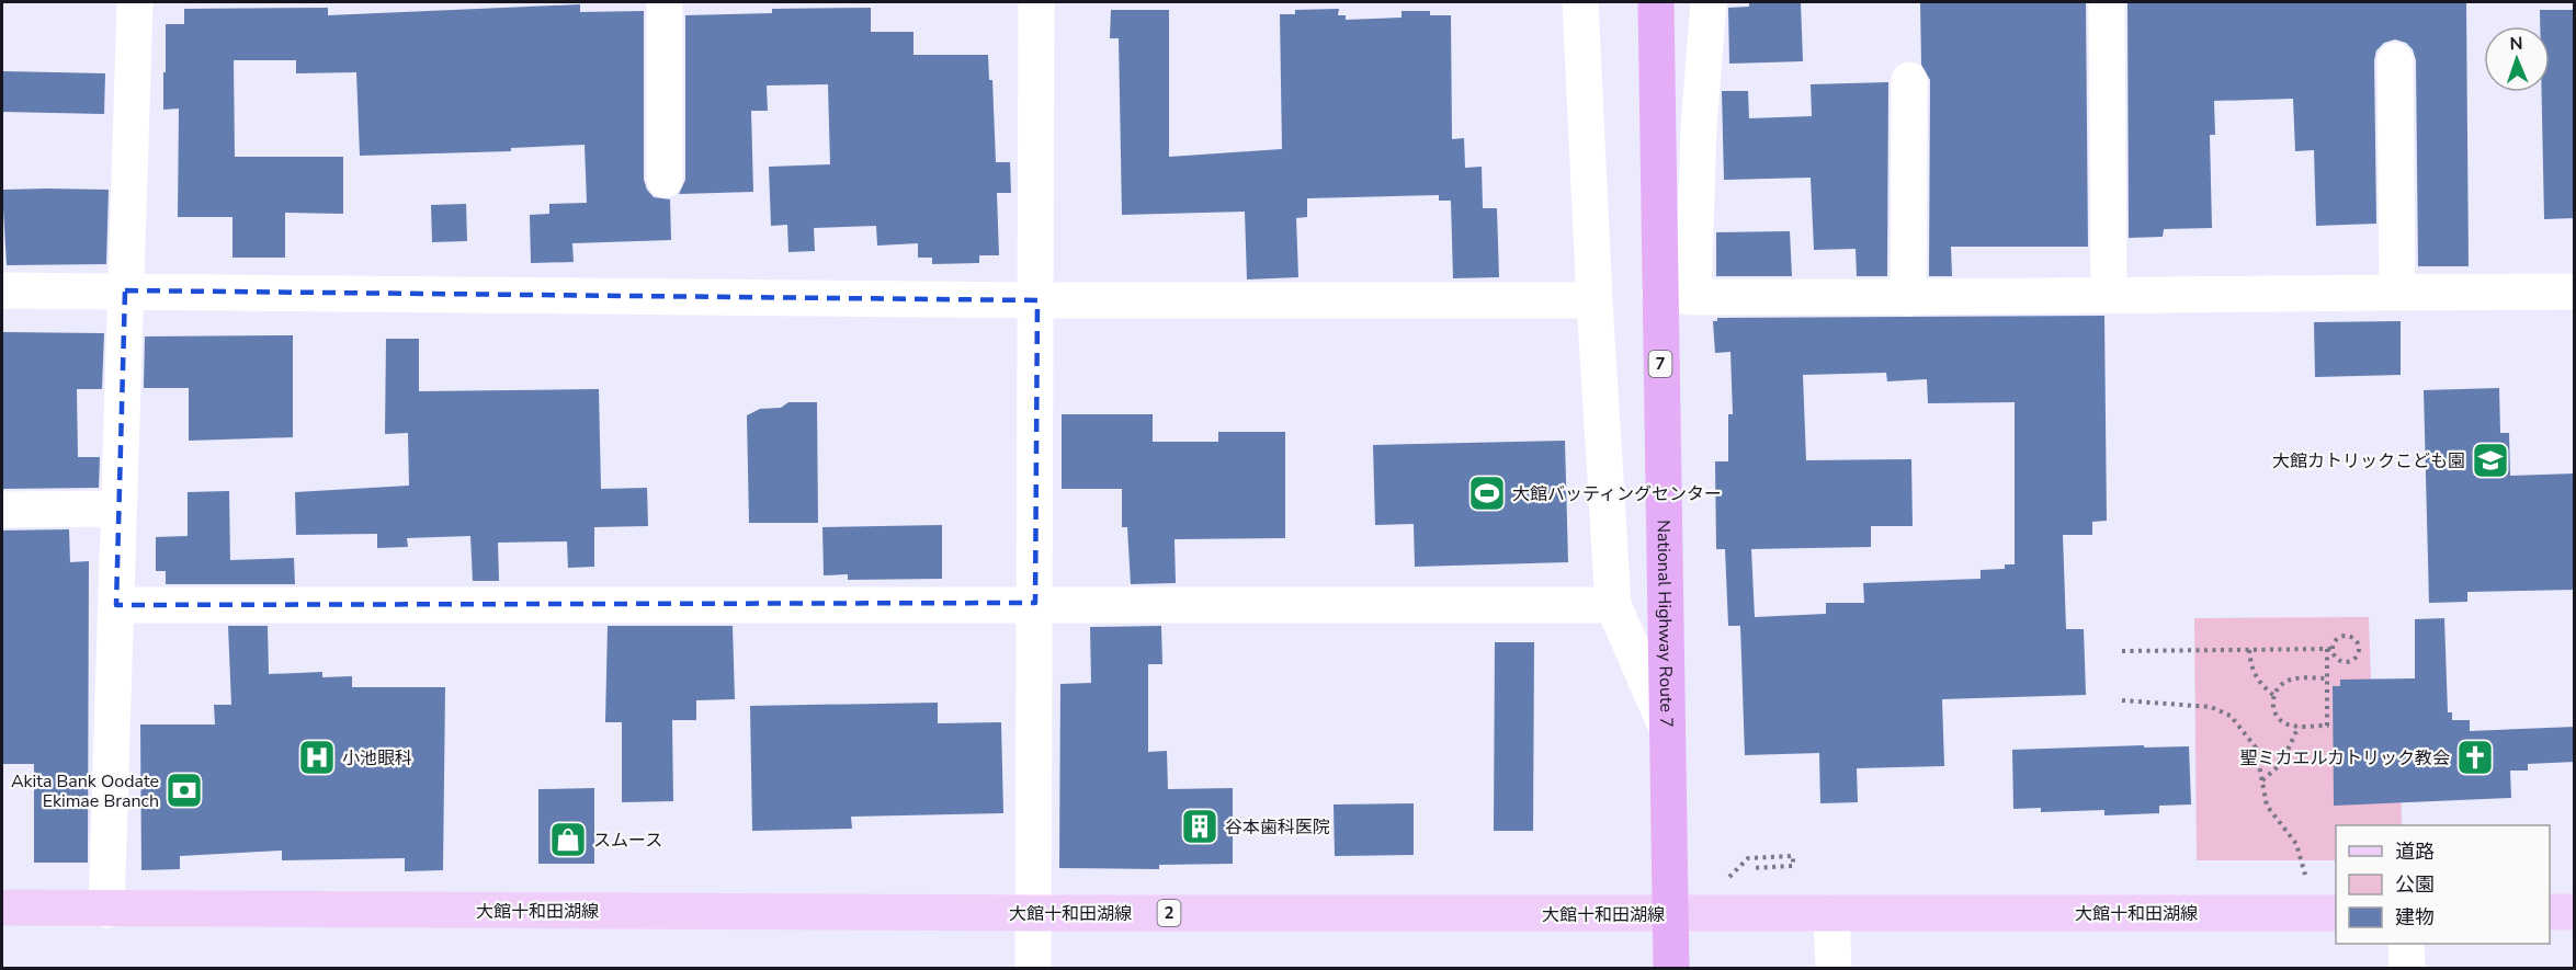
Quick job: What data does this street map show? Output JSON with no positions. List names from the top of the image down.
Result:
{
  "streets": {
    "highway": ["7", "National Highway Route 7"],
    "main road": ["大館十和田湖線", "2"]
  },
  "crossings": [
    ["National Highway Route 7", "大館十和田湖線"]
  ],
  "places": {
    "school or university": ["大館カトリックこども園"],
    "sports": ["大館バッティングセンター"],
    "hospital": ["小池眼科"],
    "church": ["聖ミカエルカトリック教会"],
    "bank": ["Akita Bank Oodate Ekimae Branch"],
    "building": ["谷本歯科医院"],
    "shop": ["スムース"]
  },
  "legend": ["道路", "公園", "建物"],
  "north": "top"
}
